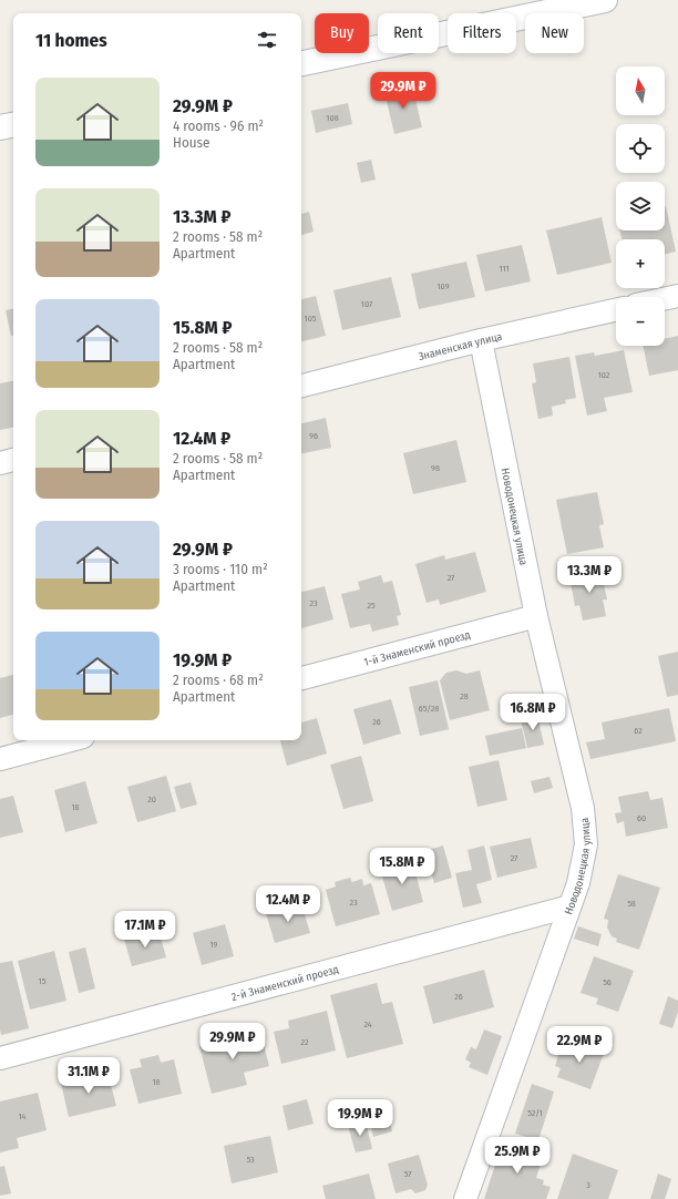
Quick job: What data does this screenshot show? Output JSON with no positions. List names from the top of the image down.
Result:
{
  "streets": {
    "street": [
      "Знаменская улица",
      "Новодонецкая улица",
      "1-й Знаменский проезд",
      "2-й Знаменский проезд"
    ]
  },
  "crossings": [
    ["Знаменская улица", "Новодонецкая улица"],
    ["Новодонецкая улица", "1-й Знаменский проезд"],
    ["Новодонецкая улица", "2-й Знаменский проезд"]
  ],
  "house_numbers": [
    "108",
    "111",
    "109",
    "107",
    "105",
    "102",
    "96",
    "98",
    "27",
    "23",
    "25",
    "28",
    "65/28",
    "26",
    "62",
    "20",
    "18",
    "60",
    "27",
    "23",
    "58",
    "19",
    "15",
    "56",
    "26",
    "24",
    "22",
    "18",
    "52/1",
    "14",
    "53",
    "57",
    "3"
  ],
  "north": "top",
  "page": {
    "chip": [
      "Buy",
      "Rent",
      "Filters",
      "New"
    ],
    "heading": "11 homes",
    "map_buttons": ["+", "−"],
    "list": [
      {
        "name": "29.9M ₽",
        "note": "4 rooms · 96 m² · House"
      },
      {
        "name": "13.3M ₽",
        "note": "2 rooms · 58 m² · Apartment"
      },
      {
        "name": "15.8M ₽",
        "note": "2 rooms · 58 m² · Apartment"
      },
      {
        "name": "12.4M ₽",
        "note": "2 rooms · 58 m² · Apartment"
      },
      {
        "name": "29.9M ₽",
        "note": "3 rooms · 110 m² · Apartment"
      },
      {
        "name": "19.9M ₽",
        "note": "2 rooms · 68 m² · Apartment"
      }
    ],
    "price": [
      "29.9M ₽",
      "13.3M ₽",
      "16.8M ₽",
      "15.8M ₽",
      "12.4M ₽",
      "17.1M ₽",
      "29.9M ₽",
      "22.9M ₽",
      "31.1M ₽",
      "19.9M ₽",
      "25.9M ₽"
    ]
  }
}
